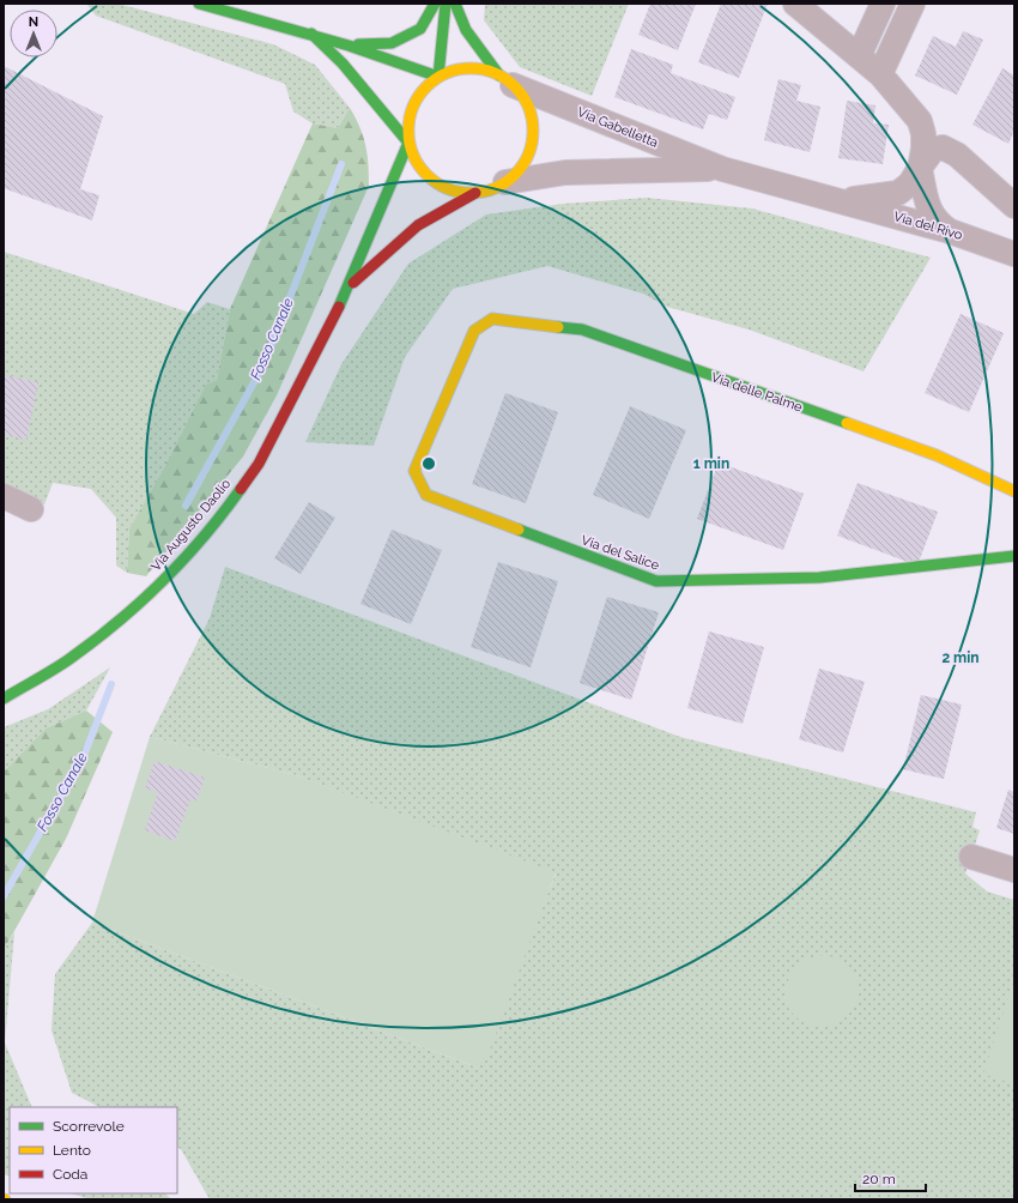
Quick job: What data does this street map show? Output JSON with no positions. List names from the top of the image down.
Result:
{
  "streets": {
    "street": [
      "Via Gabelletta",
      "Via del Rivo",
      "Via delle Palme",
      "Via Augusto Daolio",
      "Via del Salice"
    ]
  },
  "crossings": [
    ["Via Gabelletta", "Via del Rivo"],
    ["Via Gabelletta", "Via Augusto Daolio"],
    ["Via delle Palme", "Via del Salice"]
  ],
  "water": ["Fosso Canale"],
  "legend": ["Scorrevole", "Lento", "Coda"],
  "scale_bar": "20 m",
  "north": "top",
  "rings": ["1 min", "2 min"]
}
